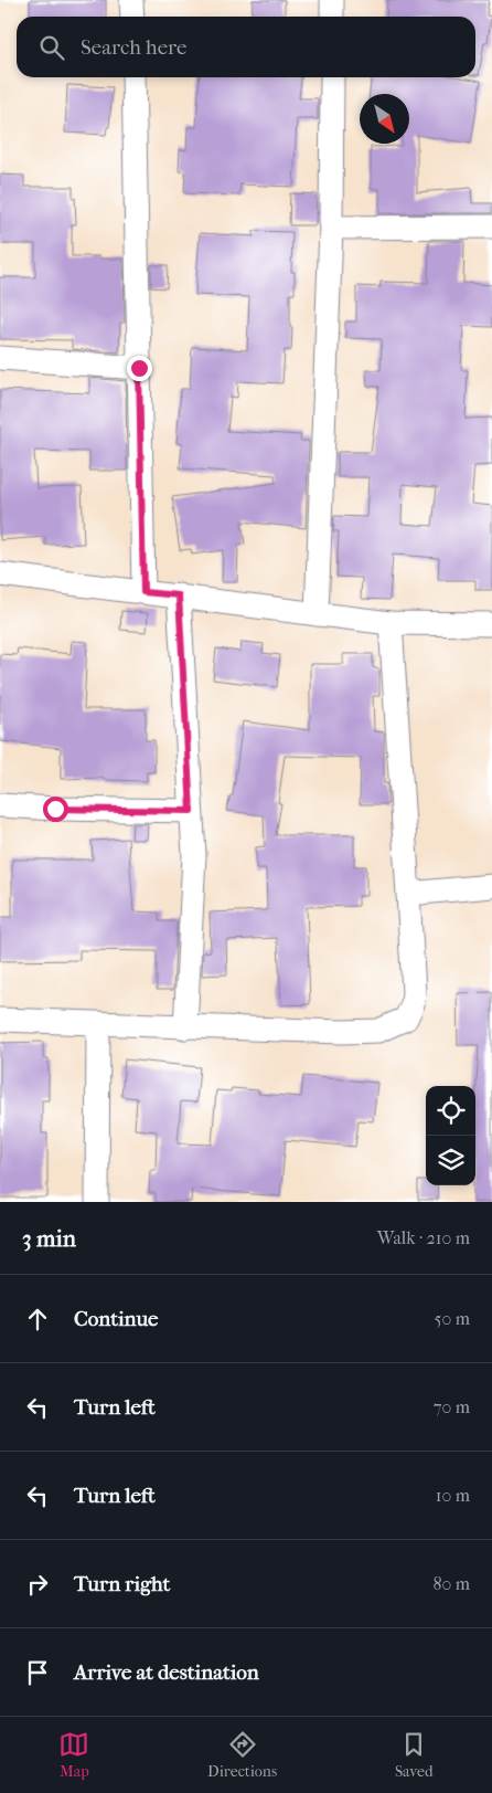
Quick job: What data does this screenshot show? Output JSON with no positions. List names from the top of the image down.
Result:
{
  "north": "bottom right",
  "page": {
    "search": "Search here",
    "heading": ["3 min", "Walk · 210 m"],
    "list": [
      ["Continue", "50 m"],
      ["Turn left", "70 m"],
      ["Turn left", "10 m"],
      ["Turn right", "80 m"],
      "Arrive at destination"
    ],
    "nav": ["Map", "Directions", "Saved"]
  }
}
